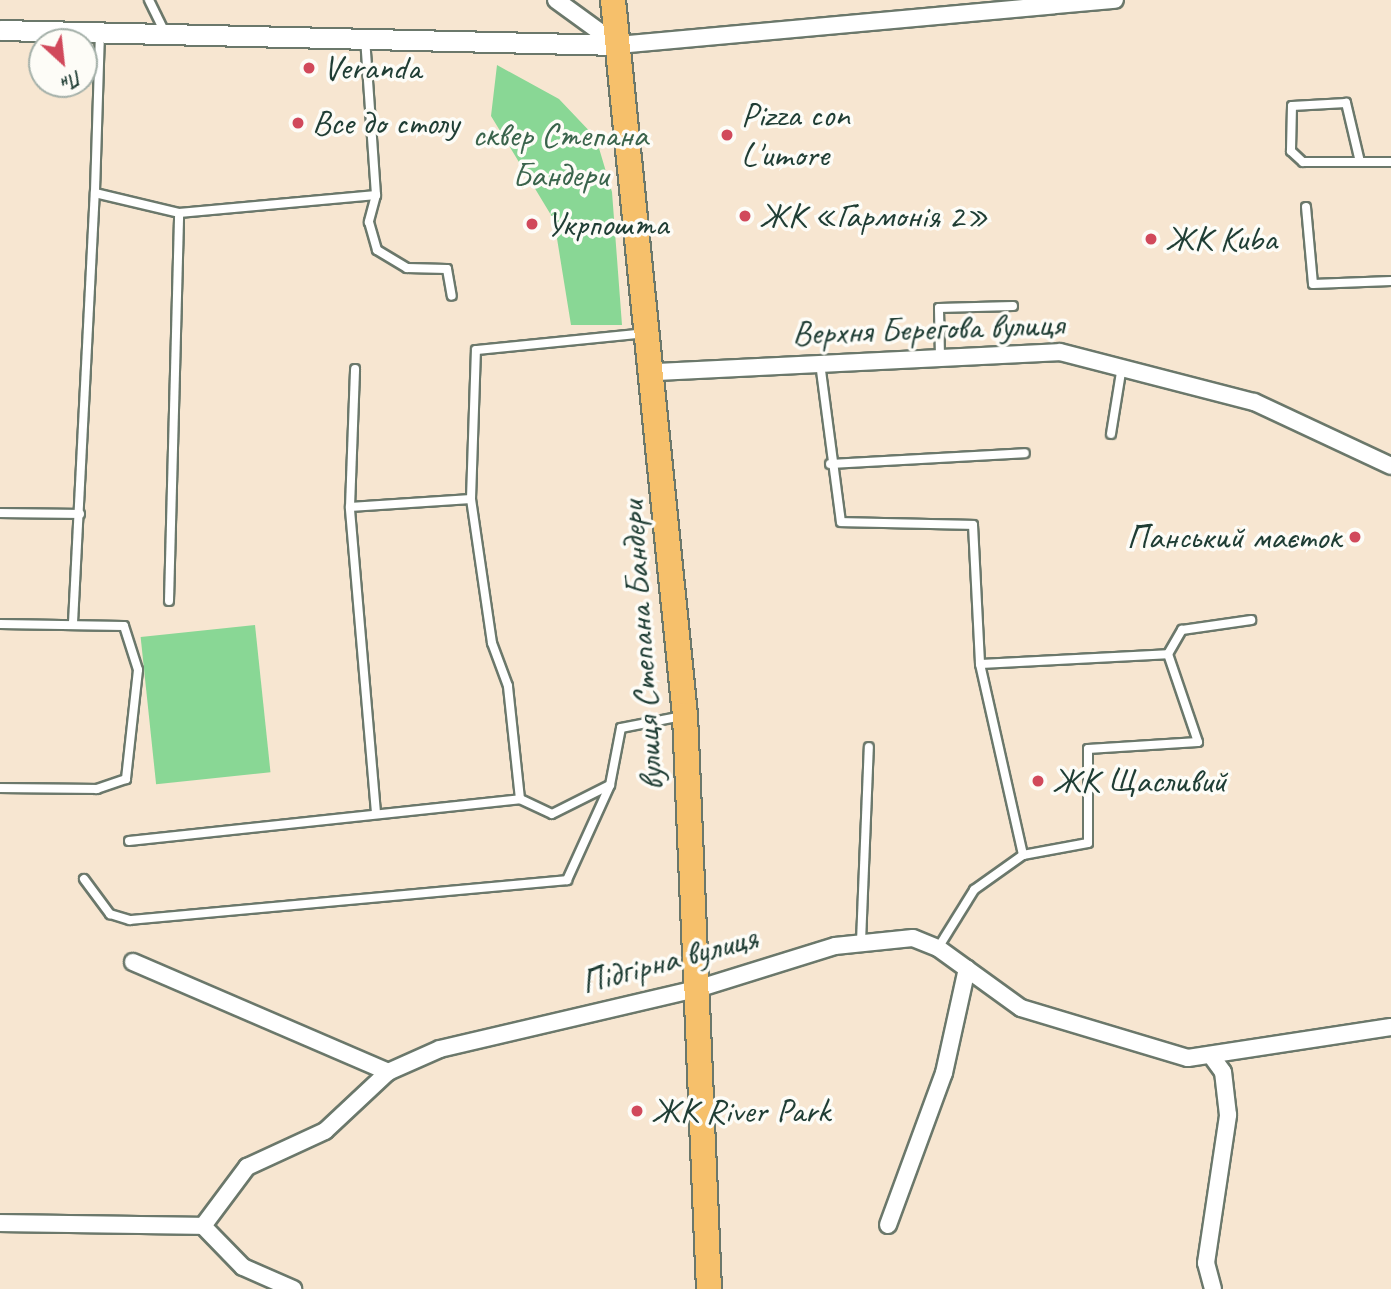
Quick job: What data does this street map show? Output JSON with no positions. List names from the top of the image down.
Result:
{
  "streets": {
    "main road": ["вулиця Степана Бандери"],
    "street": ["Верхня Берегова вулиця", "Підгірна вулиця"]
  },
  "crossings": [
    ["Верхня Берегова вулиця", "вулиця Степана Бандери"],
    ["вулиця Степана Бандери", "Підгірна вулиця"]
  ],
  "parks": ["сквер Степана Бандери"],
  "places": [
    "Veranda",
    "Все до столу",
    "Pizza con L'umore",
    "ЖК «Гармонія 2»",
    "Укрпошта",
    "ЖК Kuba",
    "Панський маєток",
    "ЖК Щасливий",
    "ЖК River Park"
  ],
  "north": "bottom right"
}
